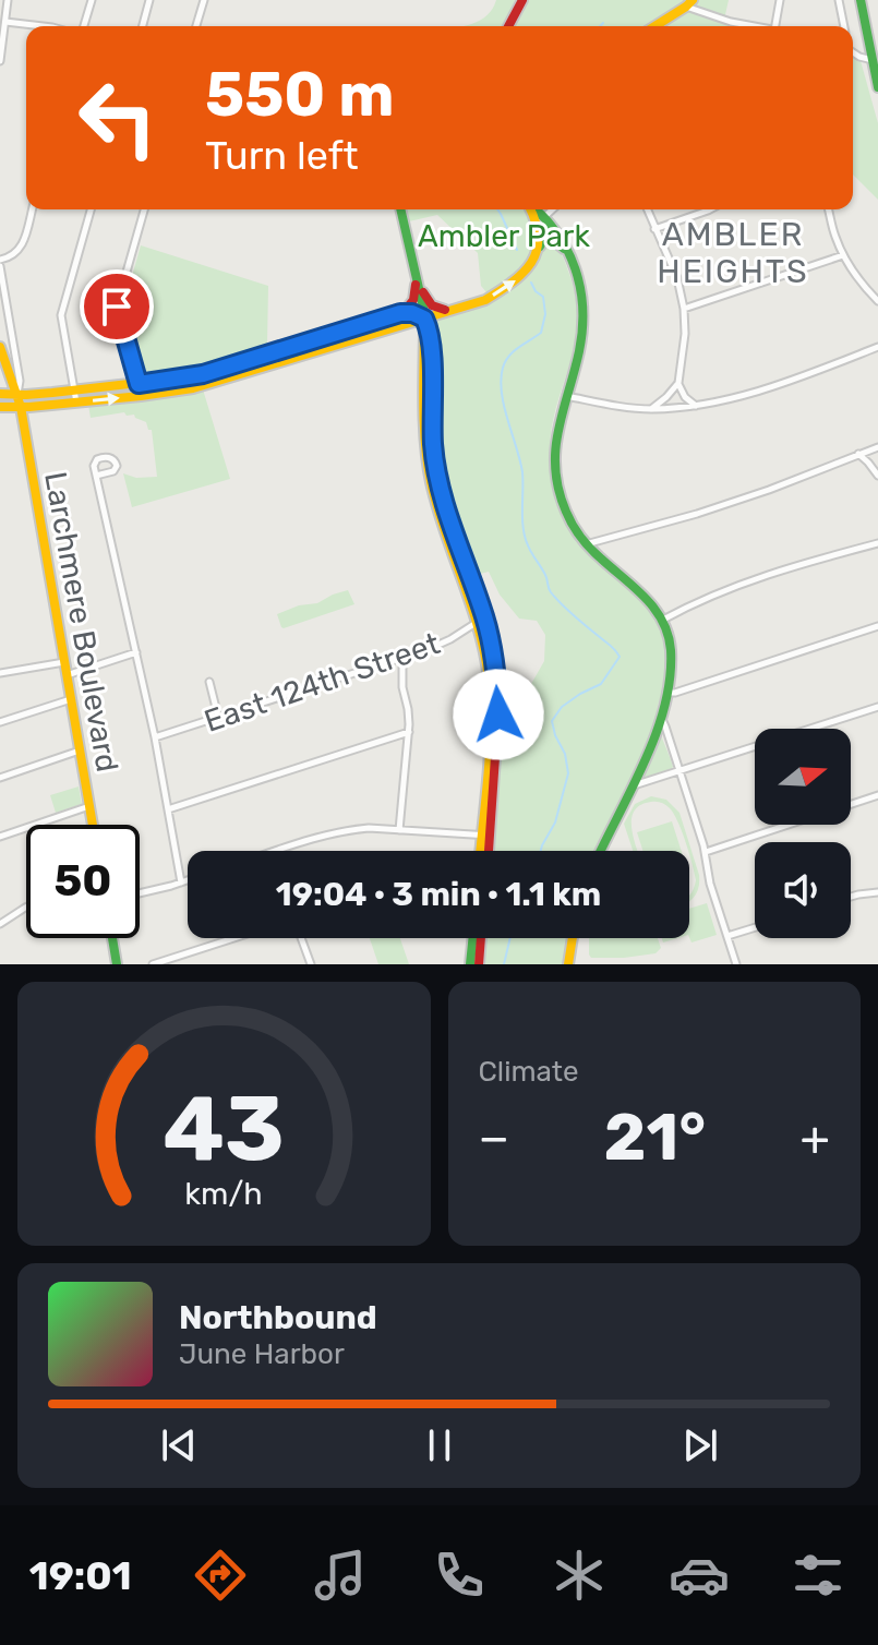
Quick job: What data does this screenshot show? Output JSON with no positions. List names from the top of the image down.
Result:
{
  "streets": {
    "main road": ["Larchmere Boulevard"],
    "street": ["East 124th Street"]
  },
  "districts": ["AMBLER HEIGHTS"],
  "parks": ["Ambler Park"],
  "north": "right",
  "page": {
    "turn": ["550 m", "Turn left"],
    "limit": "50",
    "trip": "19:04 · 3 min · 1.1 km",
    "tile": "Climate",
    "heat": ["−", "21°", "+"],
    "song": ["Northbound", "June Harbor"],
    "tabs": "19:01",
    "gauge": ["43", "km/h"]
  }
}
